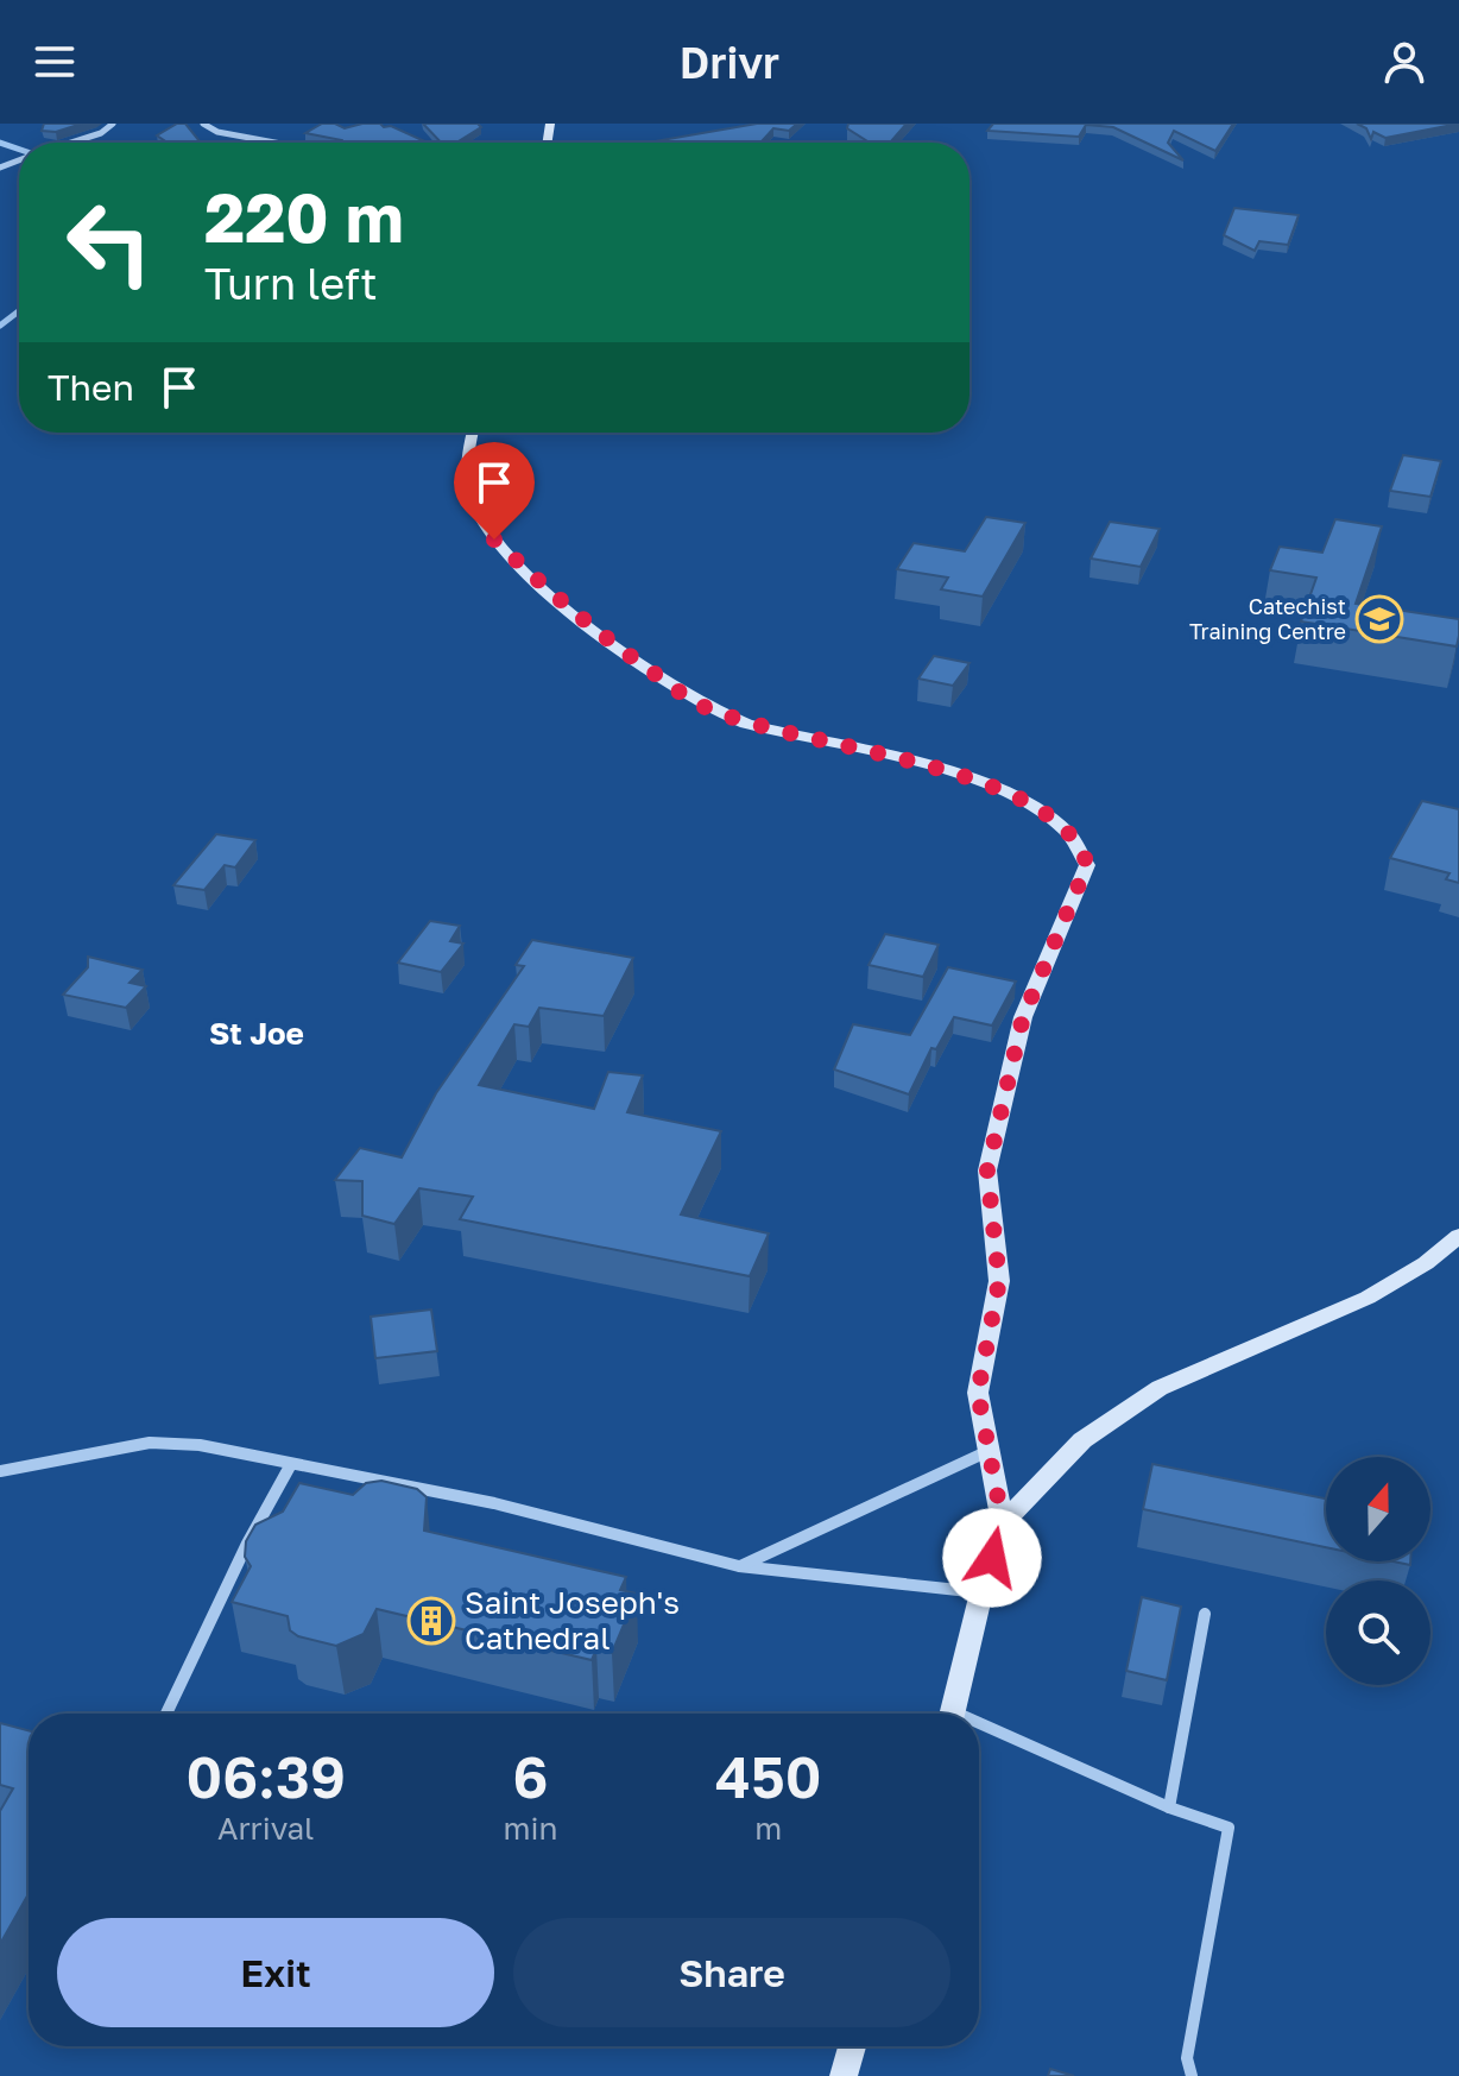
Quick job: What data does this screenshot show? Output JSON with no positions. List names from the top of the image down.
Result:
{
  "districts": ["St Joe"],
  "places": {
    "school or university": ["Catechist Training Centre"],
    "building": ["Saint Joseph's Cathedral"]
  },
  "north": "top",
  "page": {
    "header": "Drivr",
    "turn": ["220 m", "Turn left"],
    "then": "Then",
    "eta": [
      "06:39",
      "Arrival",
      "6",
      "min",
      "450",
      "m"
    ],
    "buttons": ["Exit", "Share"]
  }
}
